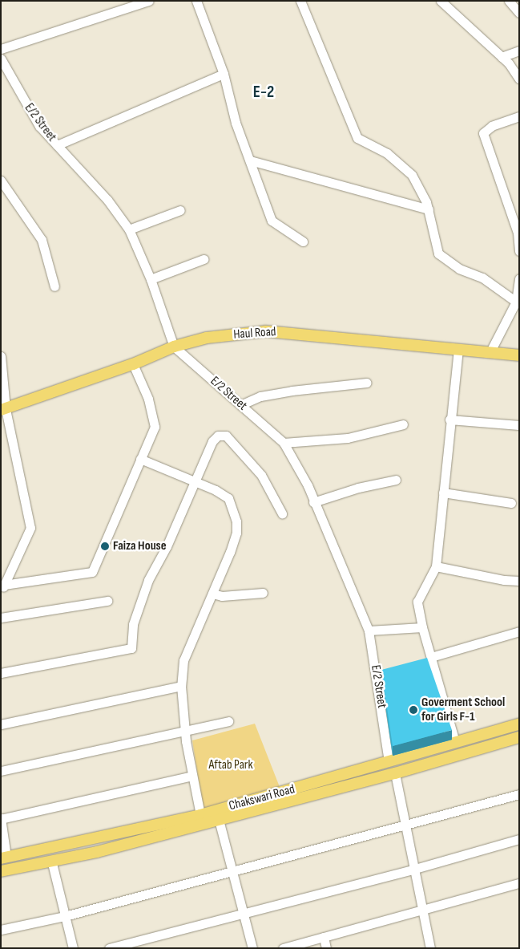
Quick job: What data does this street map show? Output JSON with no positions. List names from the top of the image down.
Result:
{
  "streets": {
    "main road": ["Haul Road", "Chakswari Road"],
    "street": ["E/2 Street"]
  },
  "crossings": [
    ["E/2 Street", "Haul Road"],
    ["E/2 Street", "Chakswari Road"]
  ],
  "districts": ["E-2"],
  "parks": ["Aftab Park"],
  "places": ["Faiza House", "Goverment School for Girls F-1"]
}
